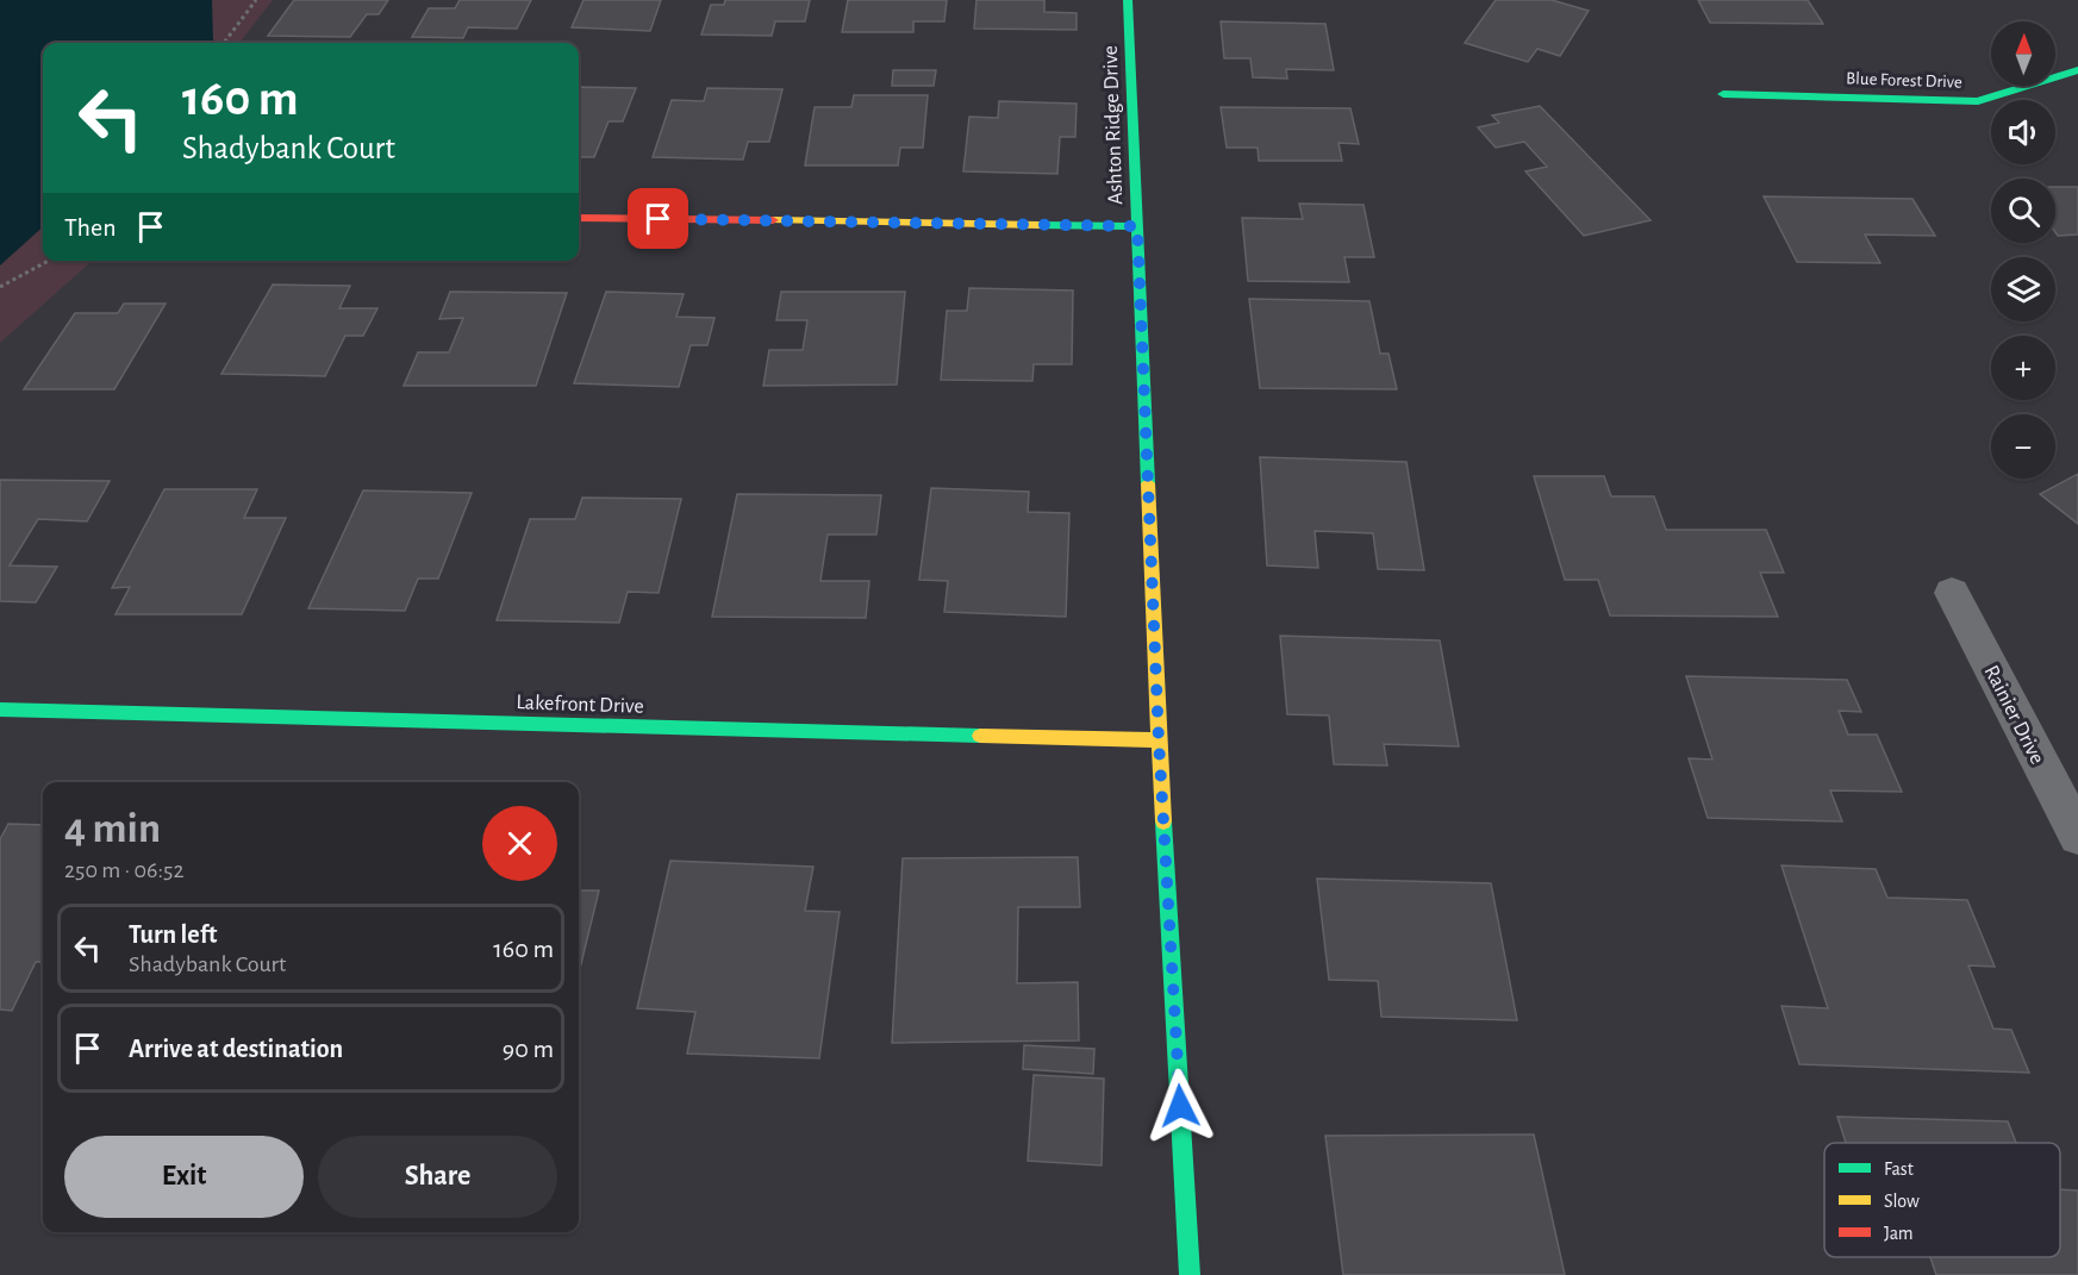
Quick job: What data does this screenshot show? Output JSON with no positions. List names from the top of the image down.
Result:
{
  "streets": {
    "street": [
      "Blue Forest Drive",
      "Ashton Ridge Drive",
      "Lakefront Drive",
      "Rainier Drive"
    ]
  },
  "crossings": [
    ["Ashton Ridge Drive", "Lakefront Drive"]
  ],
  "legend": ["Fast", "Slow", "Jam"],
  "north": "top",
  "page": {
    "map_buttons": ["+", "−"],
    "turn": ["160 m", "Shadybank Court"],
    "then": "Then",
    "heading": ["4 min", "250 m · 06:52"],
    "list": [
      {
        "name": "Turn left",
        "note": "Shadybank Court",
        "value": "160 m"
      },
      {
        "name": "Arrive at destination",
        "value": "90 m"
      }
    ],
    "buttons": ["Exit", "Share"]
  }
}
